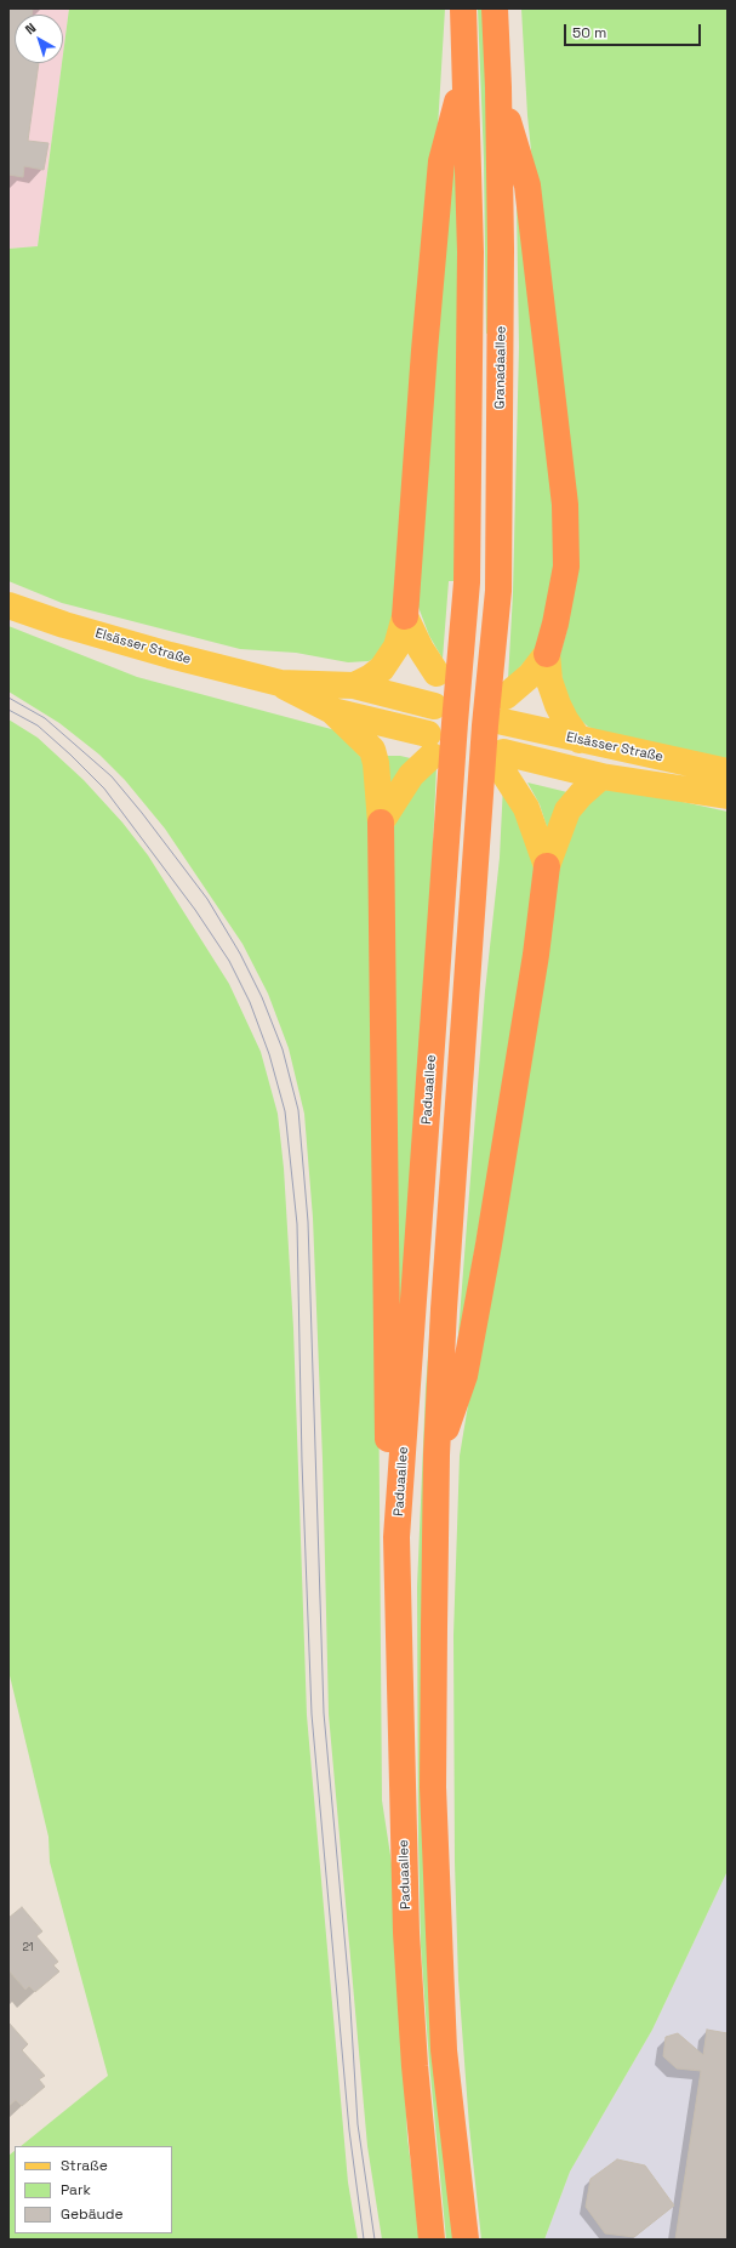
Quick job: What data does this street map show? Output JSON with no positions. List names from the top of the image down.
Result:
{
  "streets": {
    "highway": ["Granadaallee", "Paduaallee"],
    "main road": ["Elsässer Straße"]
  },
  "crossings": [
    ["Granadaallee", "Elsässer Straße"]
  ],
  "house_numbers": ["21"],
  "legend": ["Straße", "Park", "Gebäude"],
  "scale_bar": "50 m",
  "north": "top left"
}
